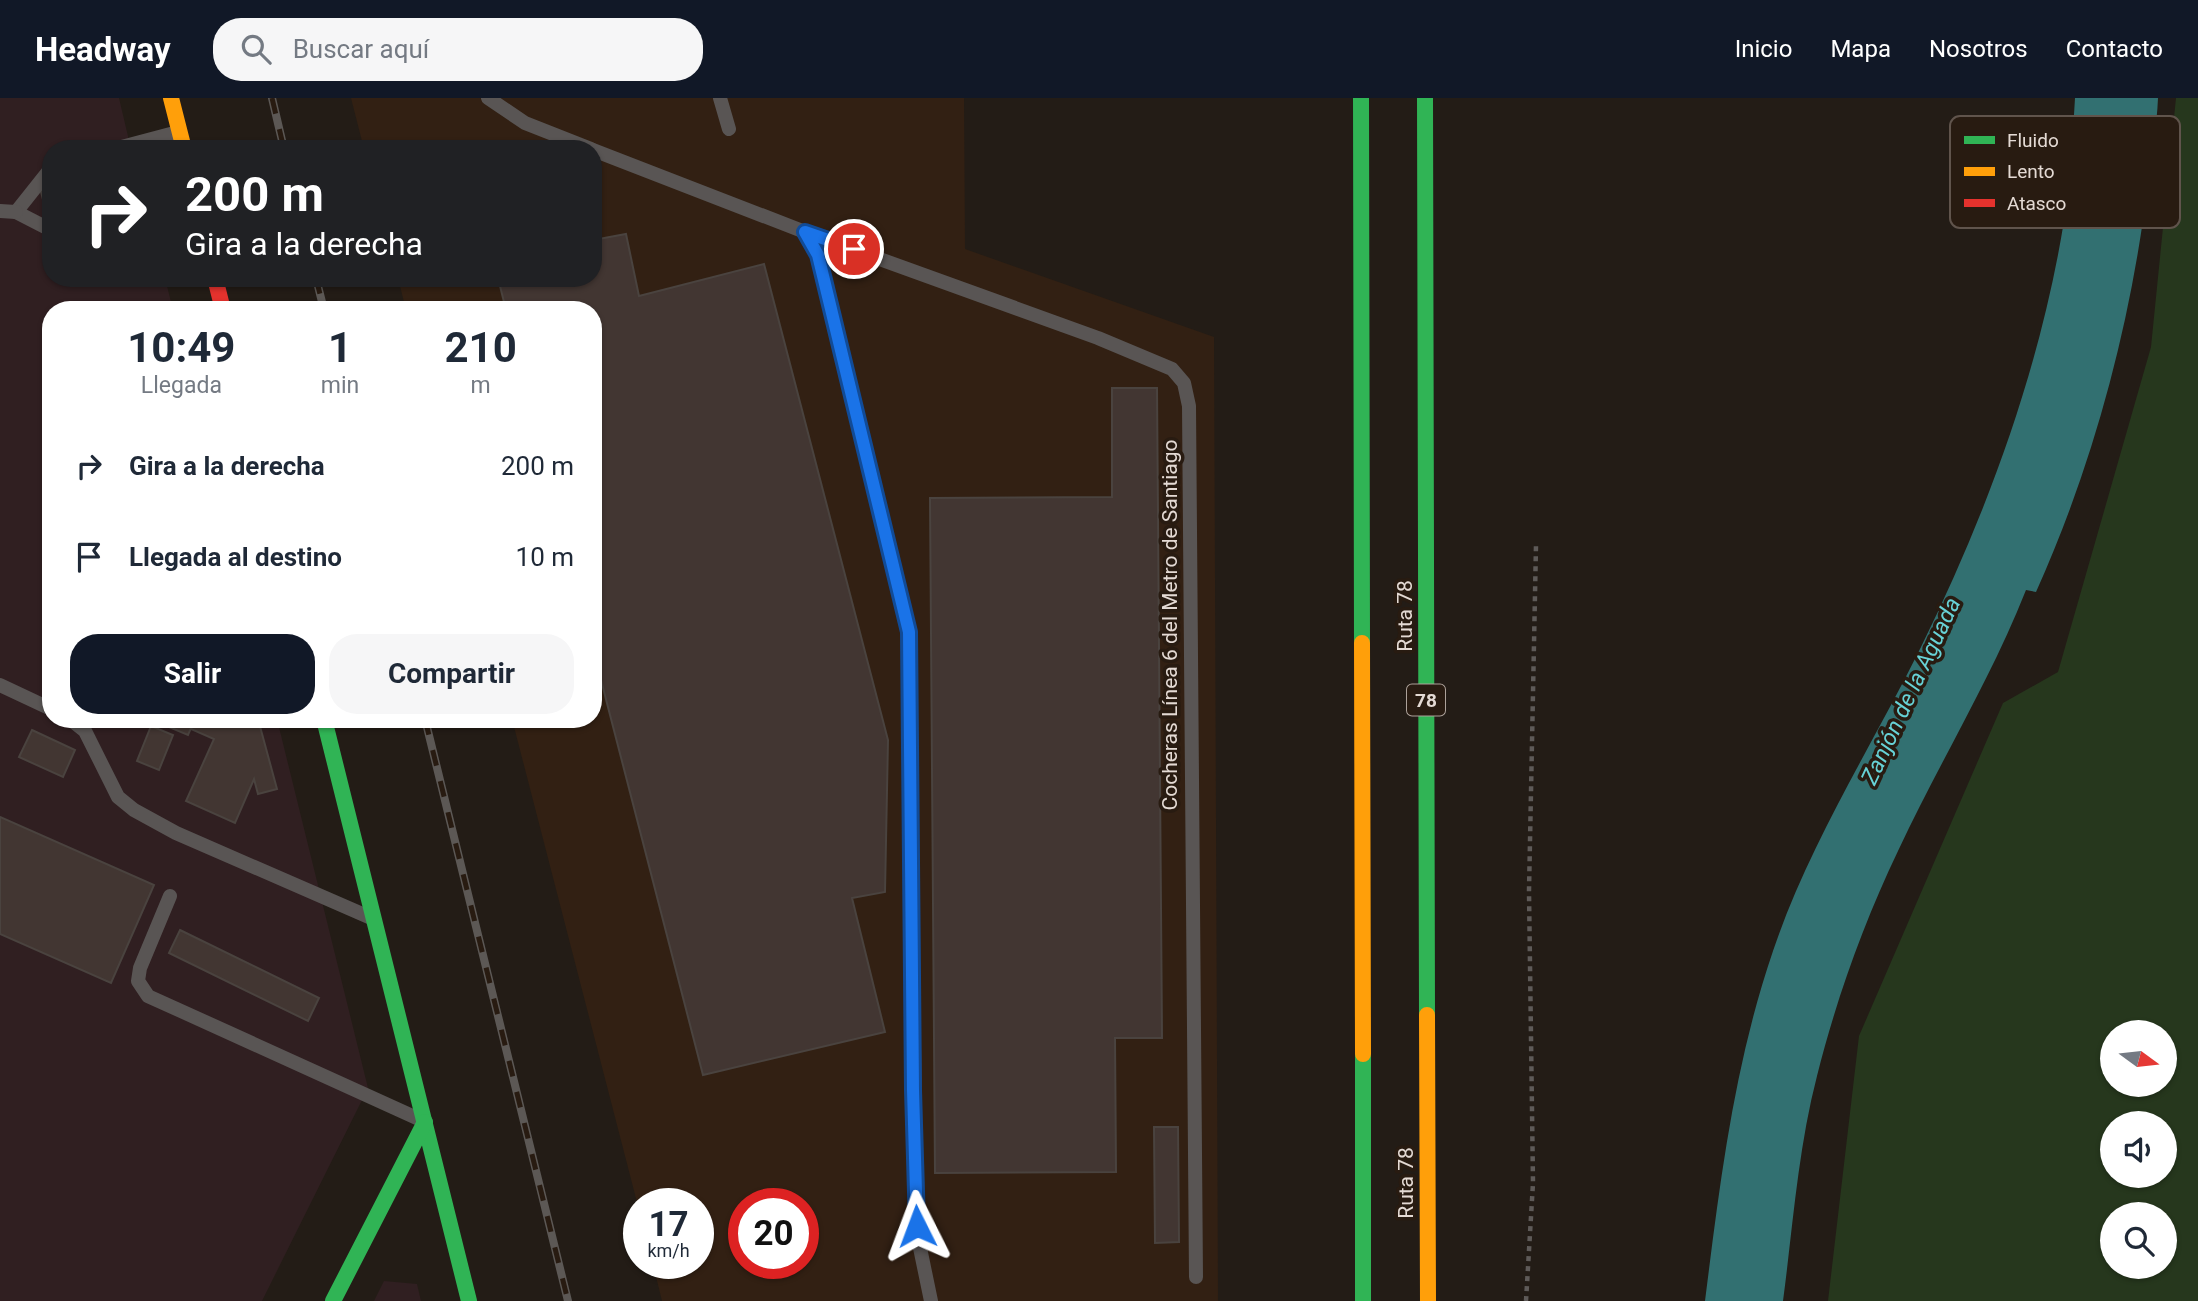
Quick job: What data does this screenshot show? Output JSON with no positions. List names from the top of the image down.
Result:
{
  "streets": {
    "main road": ["Ruta 78", "78"],
    "lane": ["Cocheras Línea 6 del Metro de Santiago"]
  },
  "water": ["Zanjón de la Aguada"],
  "legend": ["Fluido", "Lento", "Atasco"],
  "north": "right",
  "page": {
    "header": "Headway",
    "search": "Buscar aquí",
    "nav": [
      "Inicio",
      "Mapa",
      "Nosotros",
      "Contacto"
    ],
    "turn": ["200 m", "Gira a la derecha"],
    "eta": [
      "10:49",
      "Llegada",
      "1",
      "min",
      "210",
      "m"
    ],
    "list": [
      {
        "name": "Gira a la derecha",
        "value": "200 m"
      },
      {
        "name": "Llegada al destino",
        "value": "10 m"
      }
    ],
    "buttons": ["Salir", "Compartir"],
    "speed": "17 km/h",
    "limit": "20"
  }
}
